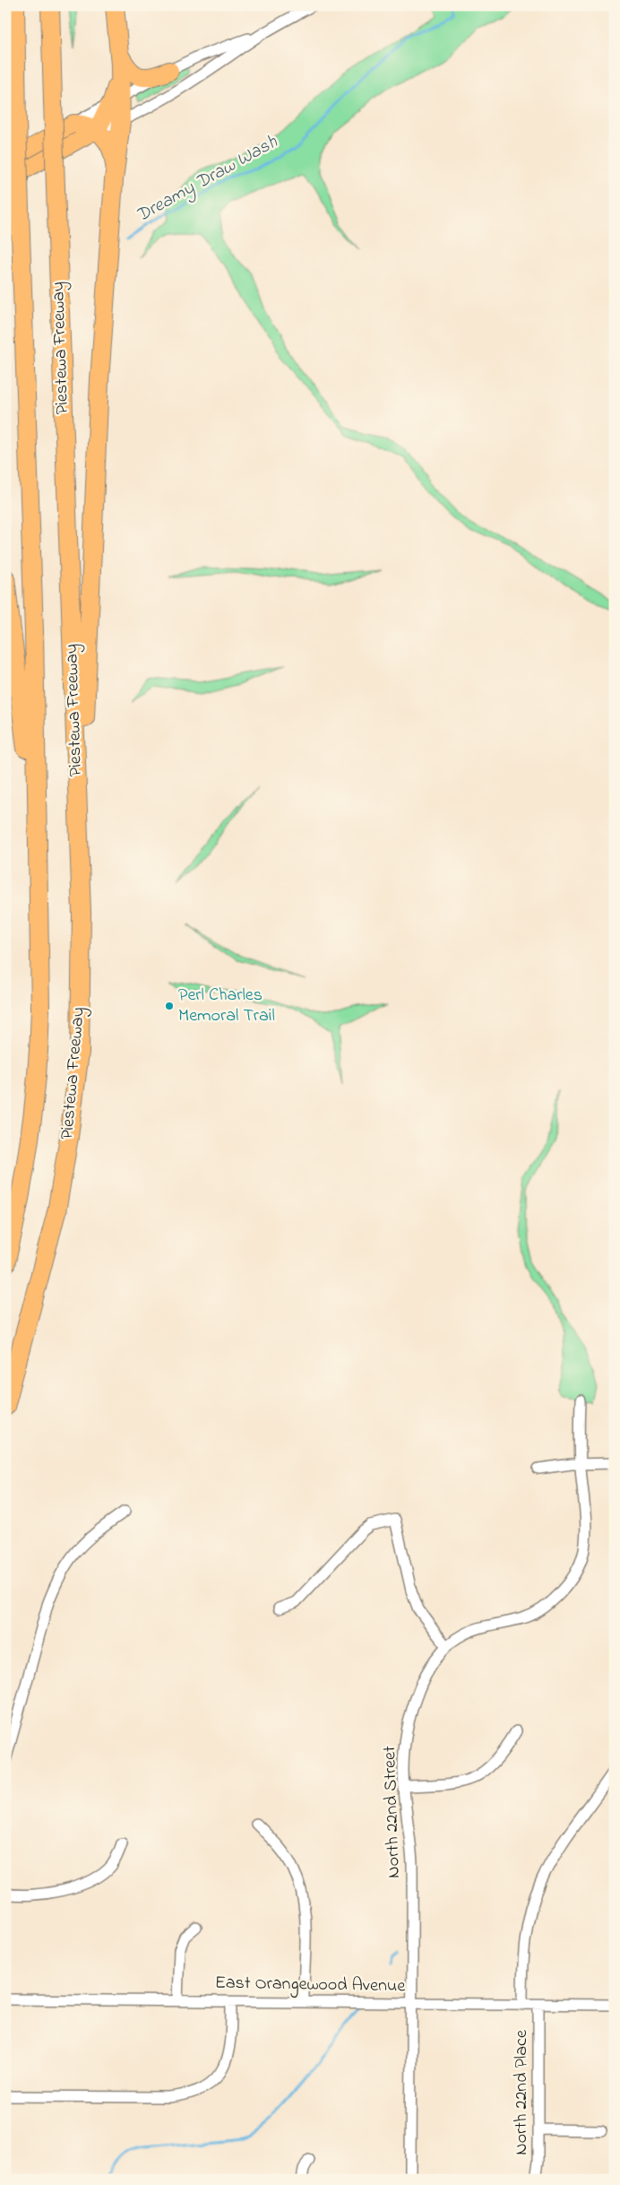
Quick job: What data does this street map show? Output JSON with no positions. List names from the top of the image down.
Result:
{
  "streets": {
    "highway": ["Piestewa Freeway"],
    "street": ["North 22nd Street", "East Orangewood Avenue", "North 22nd Place"]
  },
  "crossings": [
    ["North 22nd Street", "East Orangewood Avenue"],
    ["East Orangewood Avenue", "North 22nd Place"]
  ],
  "water": ["Dreamy Draw Wash"],
  "places": ["Perl Charles Memoral Trail"]
}
